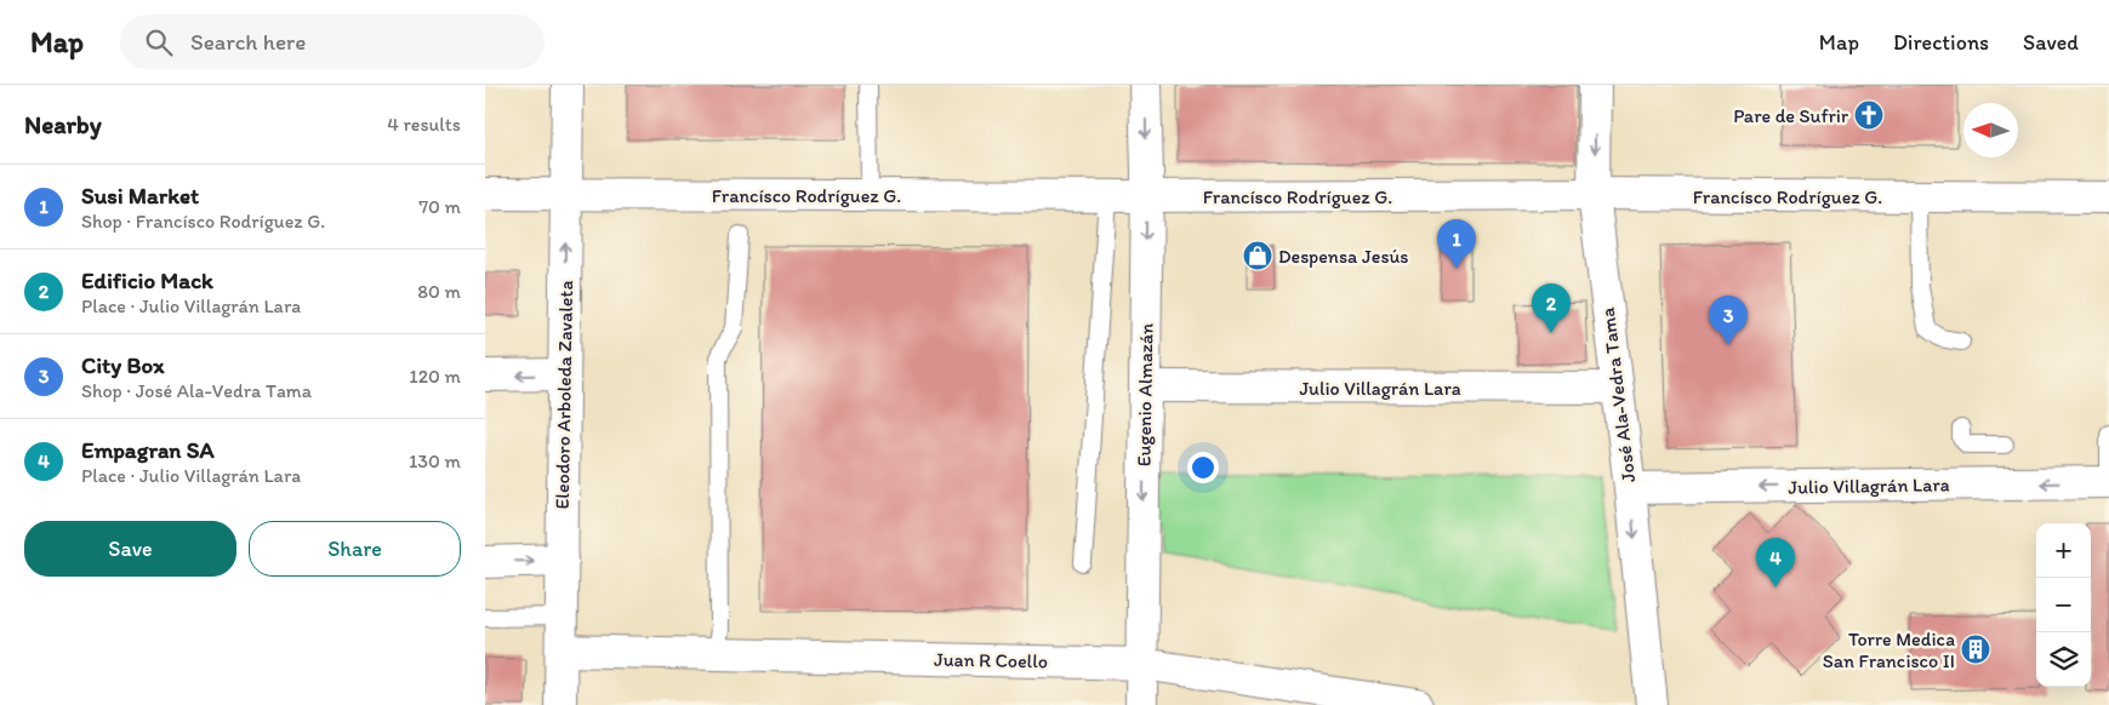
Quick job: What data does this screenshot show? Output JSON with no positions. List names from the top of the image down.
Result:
{
  "streets": {
    "street": [
      "Francísco Rodríguez G.",
      "Julio Villagrán Lara",
      "Eleodoro Arboleda Zavaleta",
      "Eugenio Almazán",
      "José Ala-Vedra Tama",
      "Juan R Coello"
    ]
  },
  "crossings": [
    ["Francísco Rodríguez G.", "Eleodoro Arboleda Zavaleta"],
    ["Francísco Rodríguez G.", "Eugenio Almazán"],
    ["Francísco Rodríguez G.", "José Ala-Vedra Tama"],
    ["Julio Villagrán Lara", "Eugenio Almazán"],
    ["Julio Villagrán Lara", "José Ala-Vedra Tama"],
    ["Eleodoro Arboleda Zavaleta", "Juan R Coello"],
    ["Eugenio Almazán", "Juan R Coello"]
  ],
  "one_way": ["Julio Villagrán Lara", "Eugenio Almazán", "José Ala-Vedra Tama"],
  "places": {
    "church": ["Pare de Sufrir"],
    "shop": ["Despensa Jesús"],
    "building": ["Torre Medica San Francisco II"]
  },
  "north": "left",
  "page": {
    "header": "Map",
    "search": "Search here",
    "nav": ["Map", "Directions", "Saved"],
    "heading": ["Nearby", "4 results"],
    "list": [
      {
        "mark": "1",
        "name": "Susi Market",
        "note": "Shop · Francísco Rodríguez G.",
        "value": "70 m"
      },
      {
        "mark": "2",
        "name": "Edificio Mack",
        "note": "Place · Julio Villagrán Lara",
        "value": "80 m"
      },
      {
        "mark": "3",
        "name": "City Box",
        "note": "Shop · José Ala-Vedra Tama",
        "value": "120 m"
      },
      {
        "mark": "4",
        "name": "Empagran SA",
        "note": "Place · Julio Villagrán Lara",
        "value": "130 m"
      }
    ],
    "pins": [
      "1",
      "2",
      "3",
      "4"
    ],
    "buttons": ["Save", "Share"],
    "map_buttons": ["+", "−"]
  }
}
